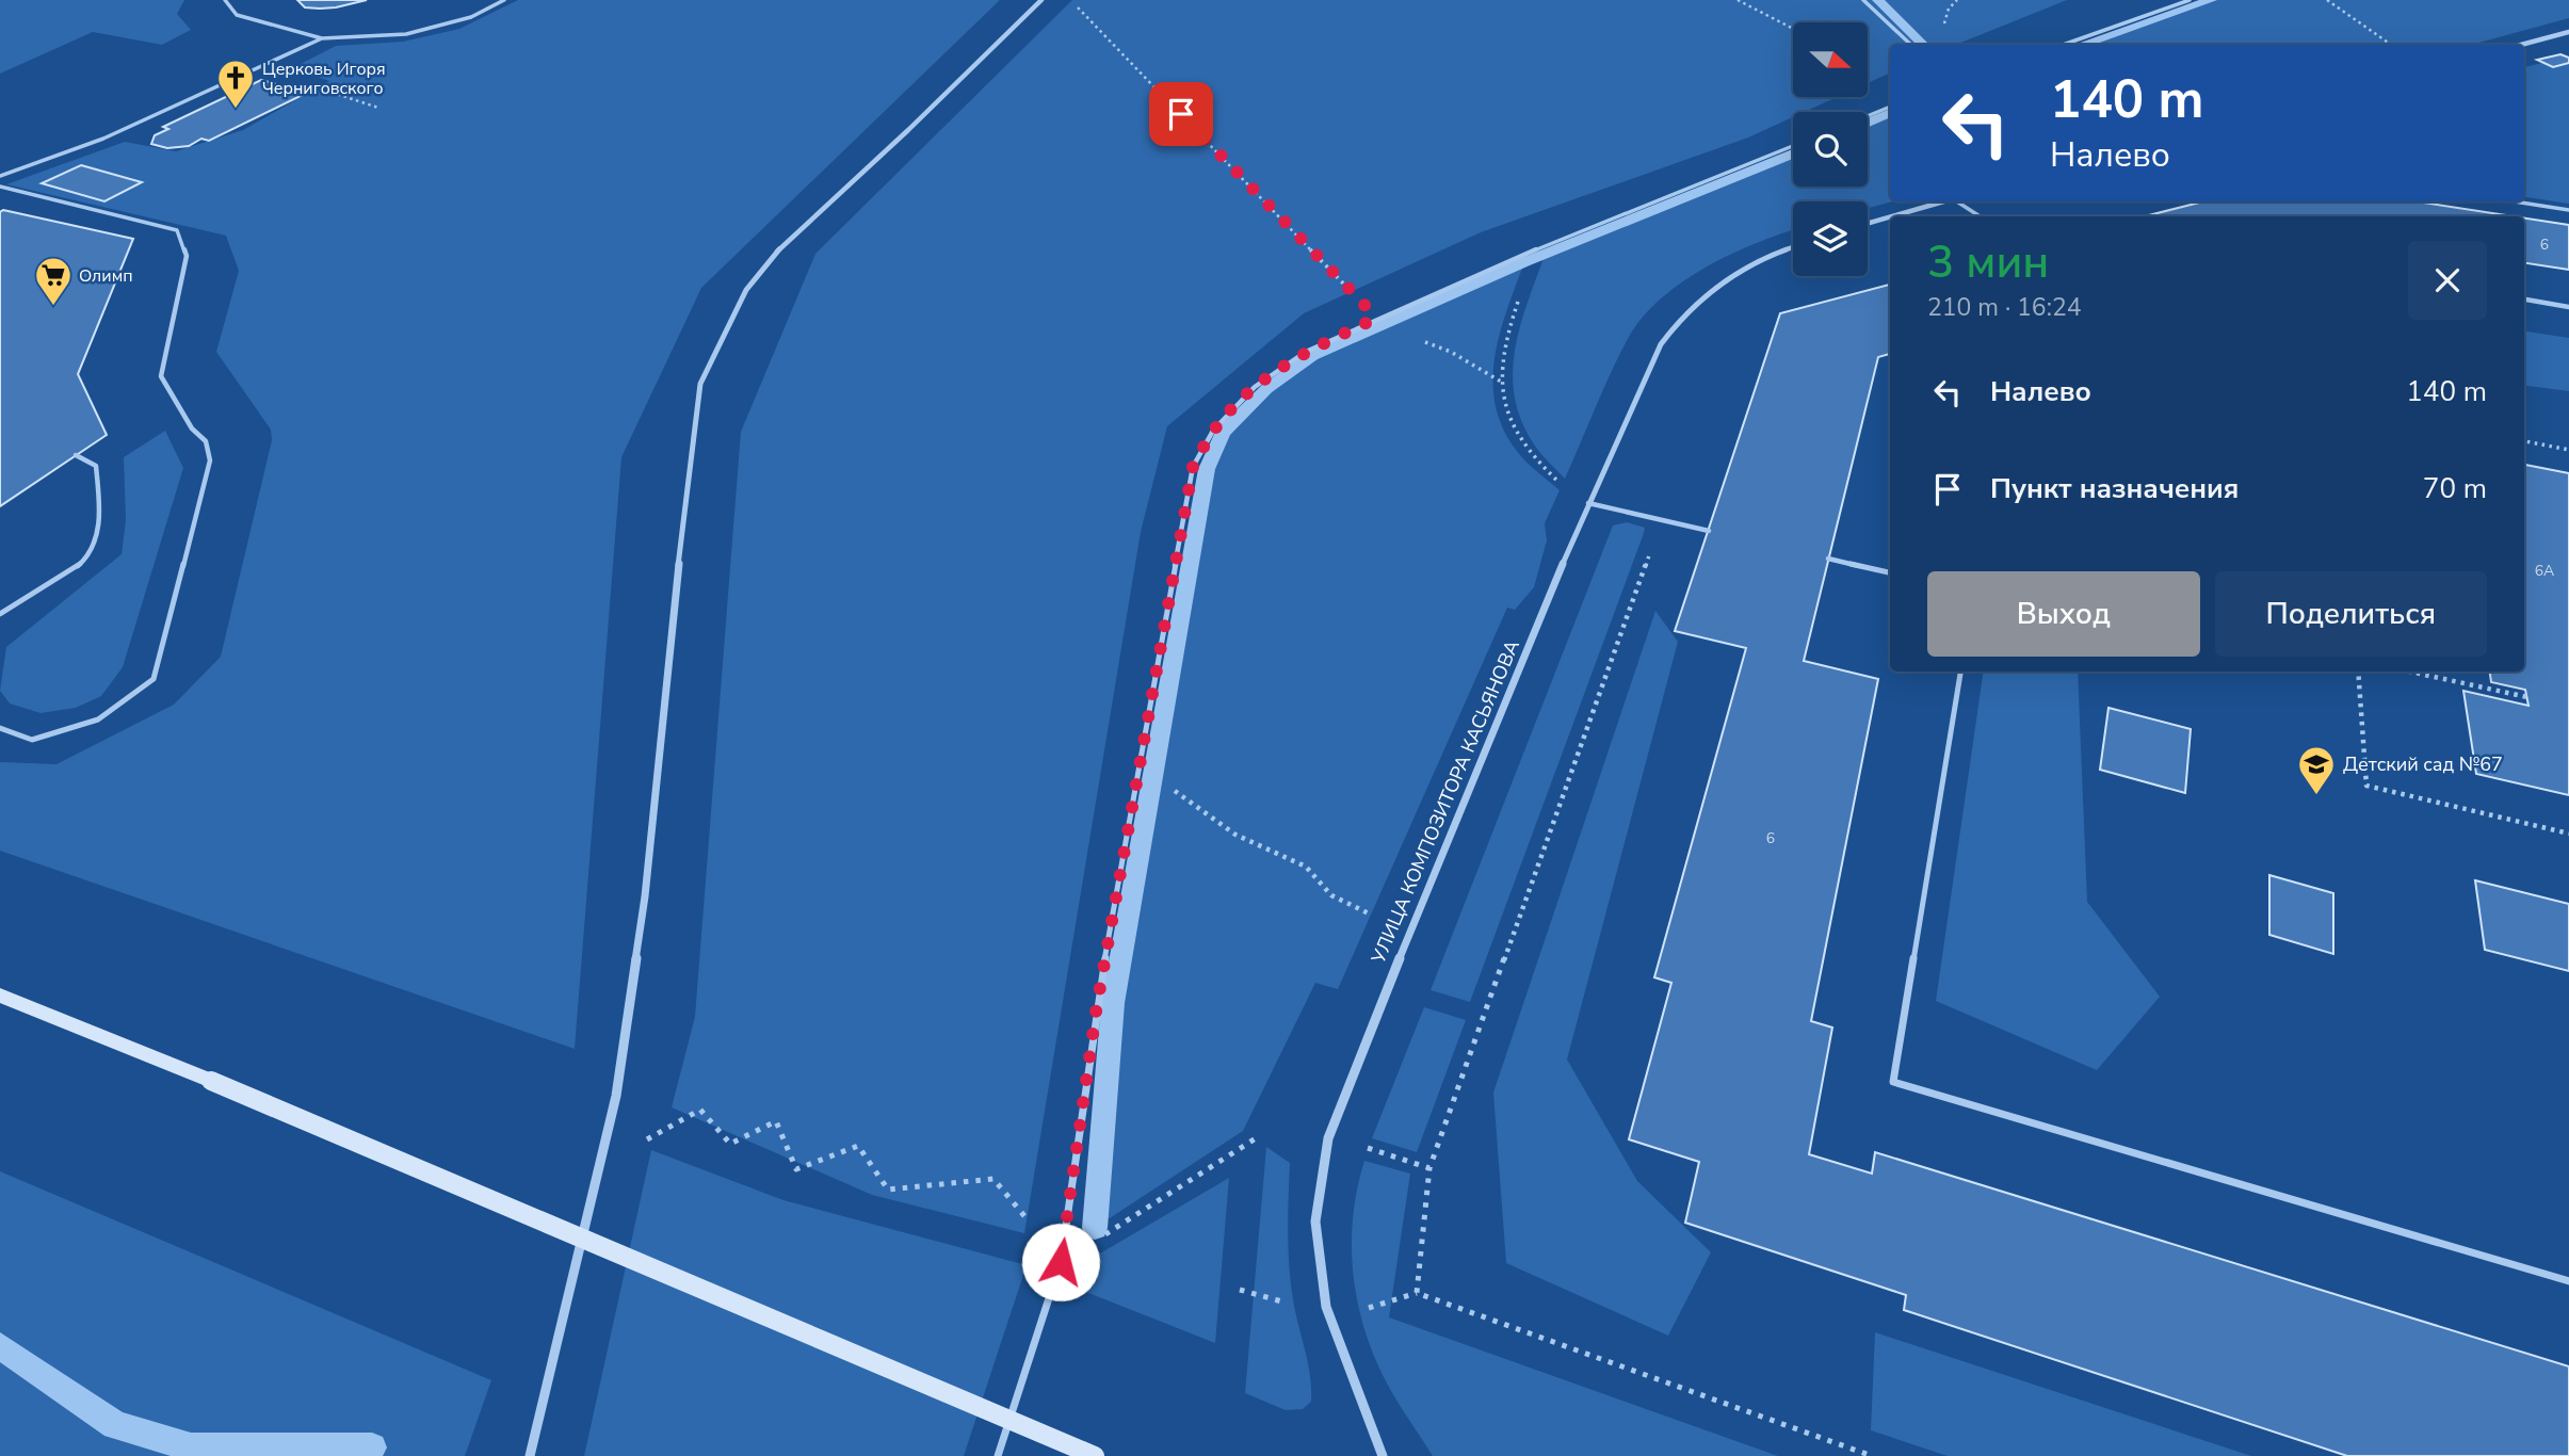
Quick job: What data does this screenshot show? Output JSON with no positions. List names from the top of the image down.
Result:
{
  "streets": {
    "street": ["УЛИЦА КОМПОЗИТОРА КАСЬЯНОВА"]
  },
  "places": {
    "church": ["Церковь Игоря Черниговского"],
    "supermarket": ["Олимп"],
    "school or university": ["Детский сад №67"]
  },
  "house_numbers": ["6", "6А", "6"],
  "north": "right",
  "page": {
    "turn": ["140 m", "Налево"],
    "heading": ["3 мин", "210 m · 16:24"],
    "list": [
      {
        "name": "Налево",
        "value": "140 m"
      },
      {
        "name": "Пункт назначения",
        "value": "70 m"
      }
    ],
    "buttons": ["Выход", "Поделиться"]
  }
}
